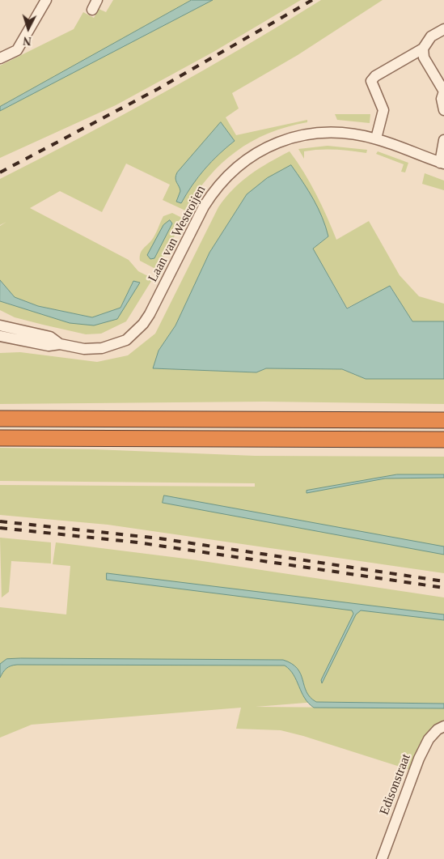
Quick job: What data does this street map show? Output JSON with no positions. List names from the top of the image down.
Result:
{
  "streets": {
    "street": ["Laan van Westroijen", "Edisonstraat"]
  },
  "north": "bottom"
}
